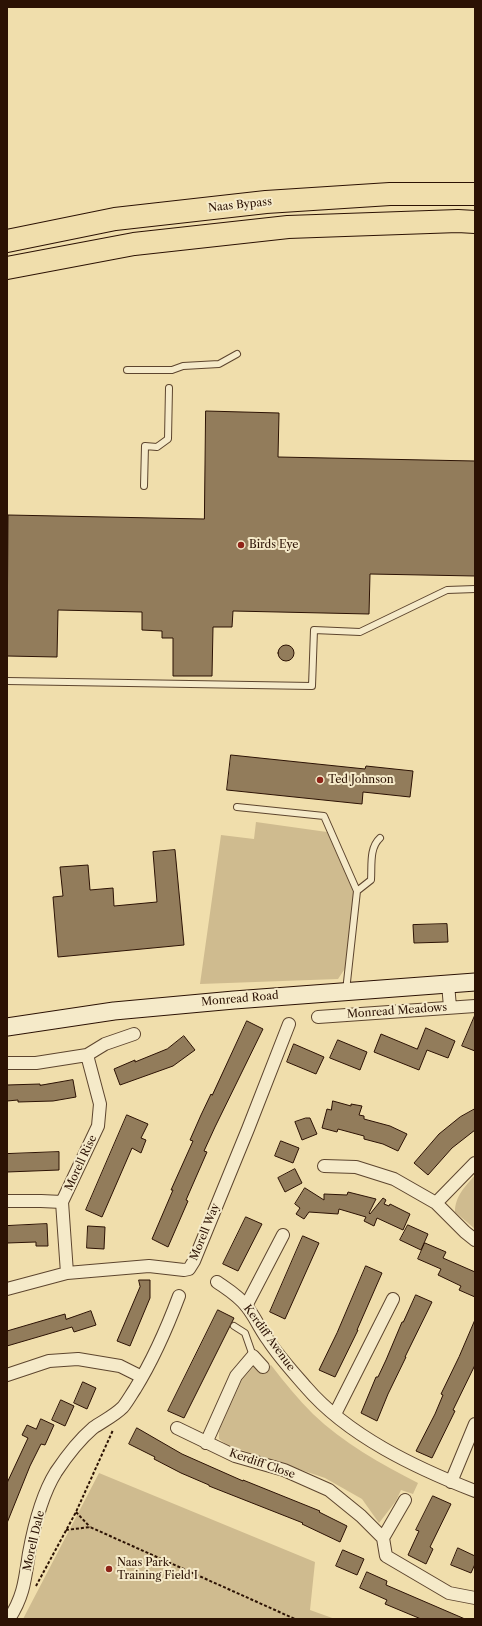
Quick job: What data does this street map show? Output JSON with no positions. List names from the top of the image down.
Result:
{
  "streets": {
    "highway": ["Naas Bypass"],
    "street": [
      "Monread Road",
      "Monread Meadows",
      "Morell Rise",
      "Morell Way",
      "Kerdiff Avenue",
      "Kerdiff Close",
      "Morell Dale"
    ]
  },
  "crossings": [
    ["Morell Rise", "Morell Way"]
  ],
  "places": ["Birds Eye", "Ted Johnson", "Naas Park Training Field I"]
}
